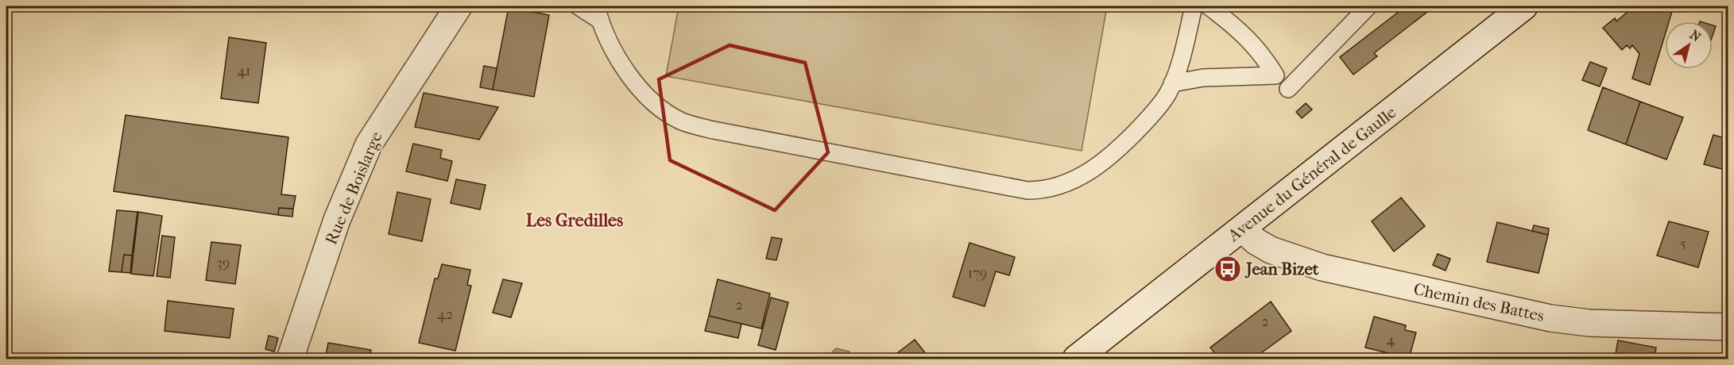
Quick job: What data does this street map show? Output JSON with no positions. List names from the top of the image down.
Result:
{
  "streets": {
    "street": ["Avenue du Général de Gaulle", "Rue de Boislarge", "Chemin des Battes"]
  },
  "crossings": [
    ["Avenue du Général de Gaulle", "Chemin des Battes"]
  ],
  "districts": ["Les Gredilles"],
  "places": {
    "bus stop": ["Jean Bizet"]
  },
  "house_numbers": [
    "41",
    "5",
    "39",
    "179",
    "2",
    "42",
    "2",
    "4"
  ],
  "north": "top right"
}
